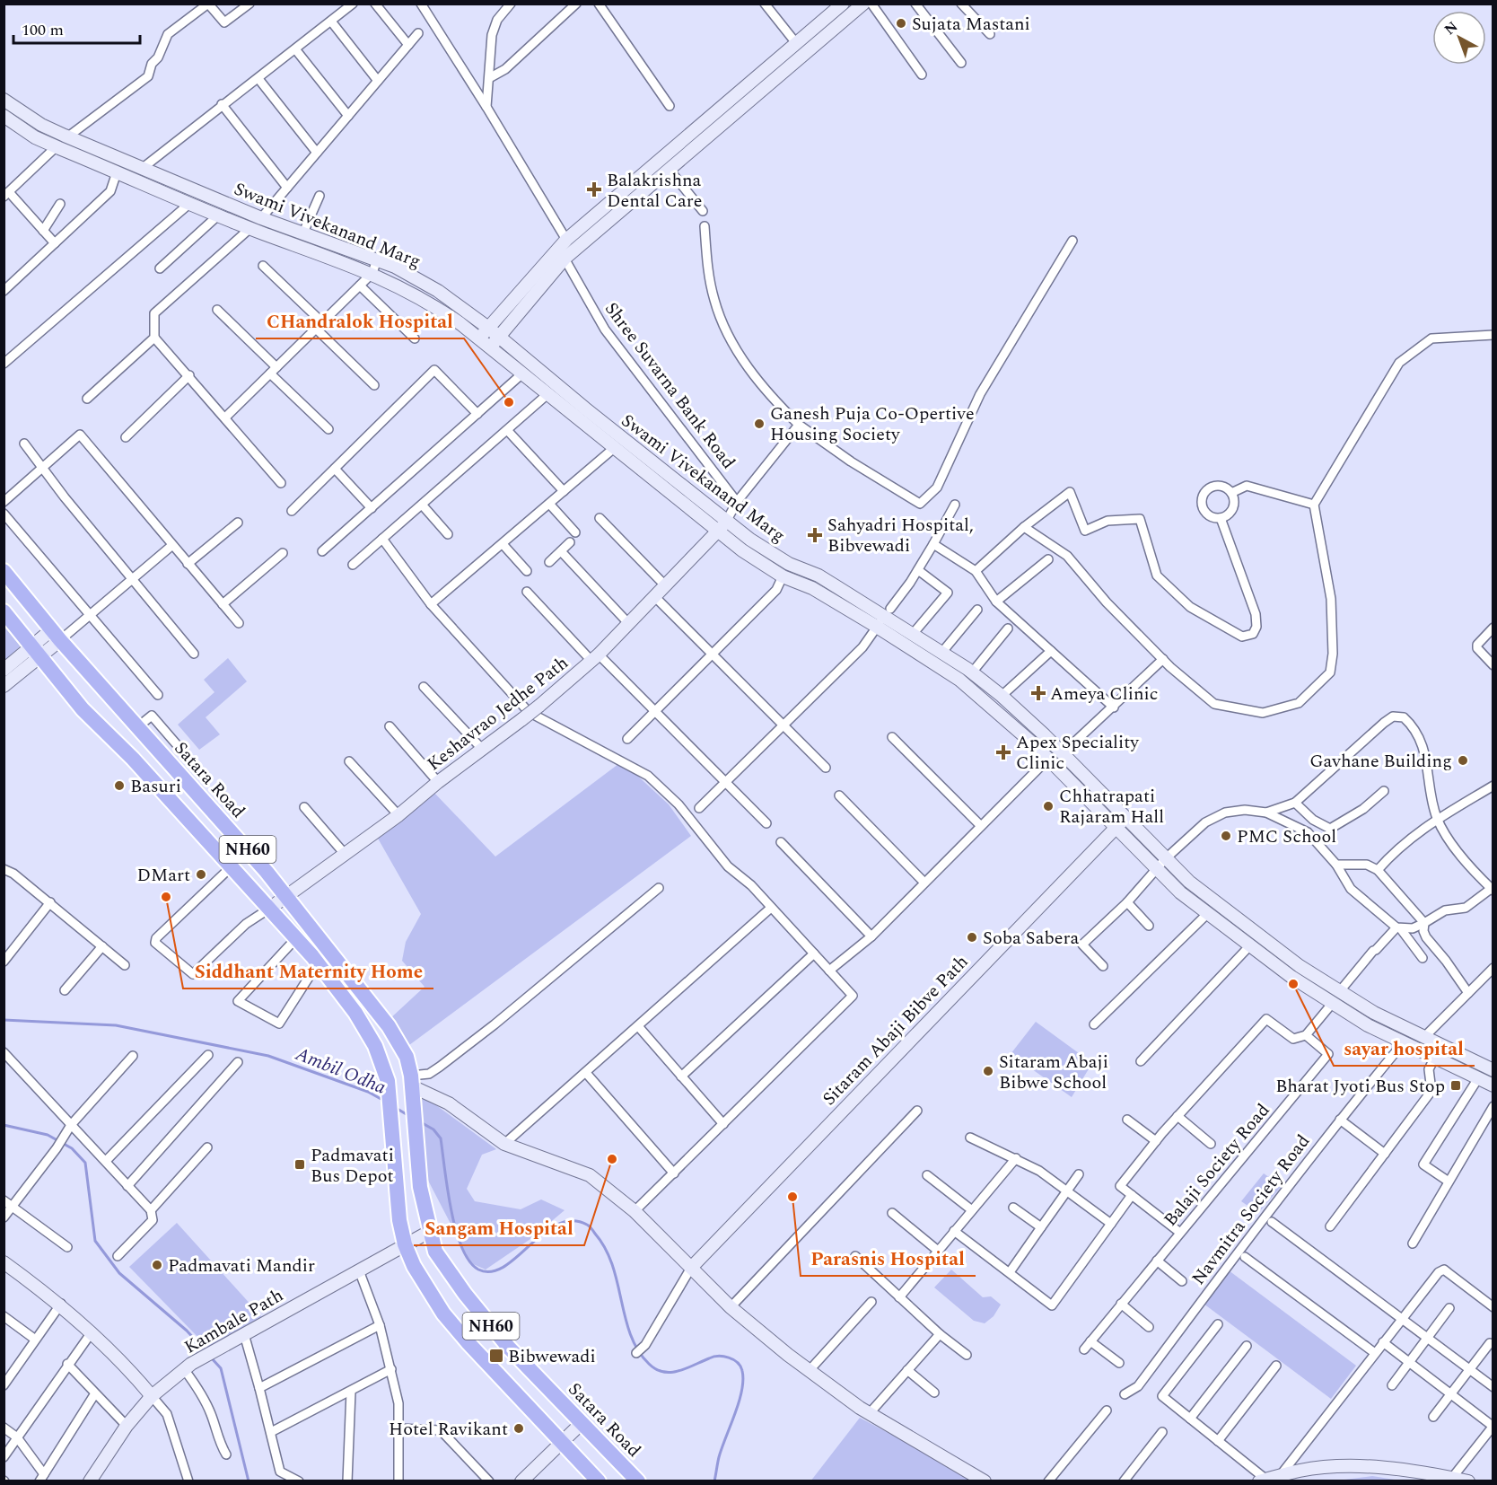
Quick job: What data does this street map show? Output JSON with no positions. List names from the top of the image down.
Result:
{
  "streets": {
    "highway": ["Satara Road", "NH60"],
    "main road": [
      "Swami Vivekanand Marg",
      "Keshavrao Jedhe Path",
      "Sitaram Abaji Bibve Path",
      "Kambale Path"
    ],
    "street": ["Shree Suvarna Bank Road", "Balaji Society Road", "Navmitra Society Road"]
  },
  "crossings": [
    ["Swami Vivekanand Marg", "Keshavrao Jedhe Path"],
    ["Swami Vivekanand Marg", "Sitaram Abaji Bibve Path"],
    ["Swami Vivekanand Marg", "Navmitra Society Road"],
    ["Keshavrao Jedhe Path", "Satara Road"],
    ["Keshavrao Jedhe Path", "NH60"],
    ["Satara Road", "Kambale Path"],
    ["NH60", "Kambale Path"]
  ],
  "water": ["Ambil Odha"],
  "places": {
    "other": [
      "Sujata Mastani",
      "CHandralok Hospital",
      "Ganesh Puja Co-Opertive Housing Society",
      "Gavhane Building",
      "Basuri",
      "Chhatrapati Rajaram Hall",
      "PMC School",
      "DMart",
      "Siddhant Maternity Home",
      "Soba Sabera",
      "sayar hospital",
      "Sitaram Abaji Bibwe School",
      "Sangam Hospital",
      "Parasnis Hospital",
      "Padmavati Mandir",
      "Hotel Ravikant"
    ],
    "health": [
      "Balakrishna Dental Care",
      "Sahyadri Hospital, Bibvewadi",
      "Ameya Clinic",
      "Apex Speciality Clinic"
    ],
    "transit": ["Bharat Jyoti Bus Stop", "Padmavati Bus Depot", "Bibwewadi"]
  },
  "scale_bar": "100 m",
  "north": "top left"
}
